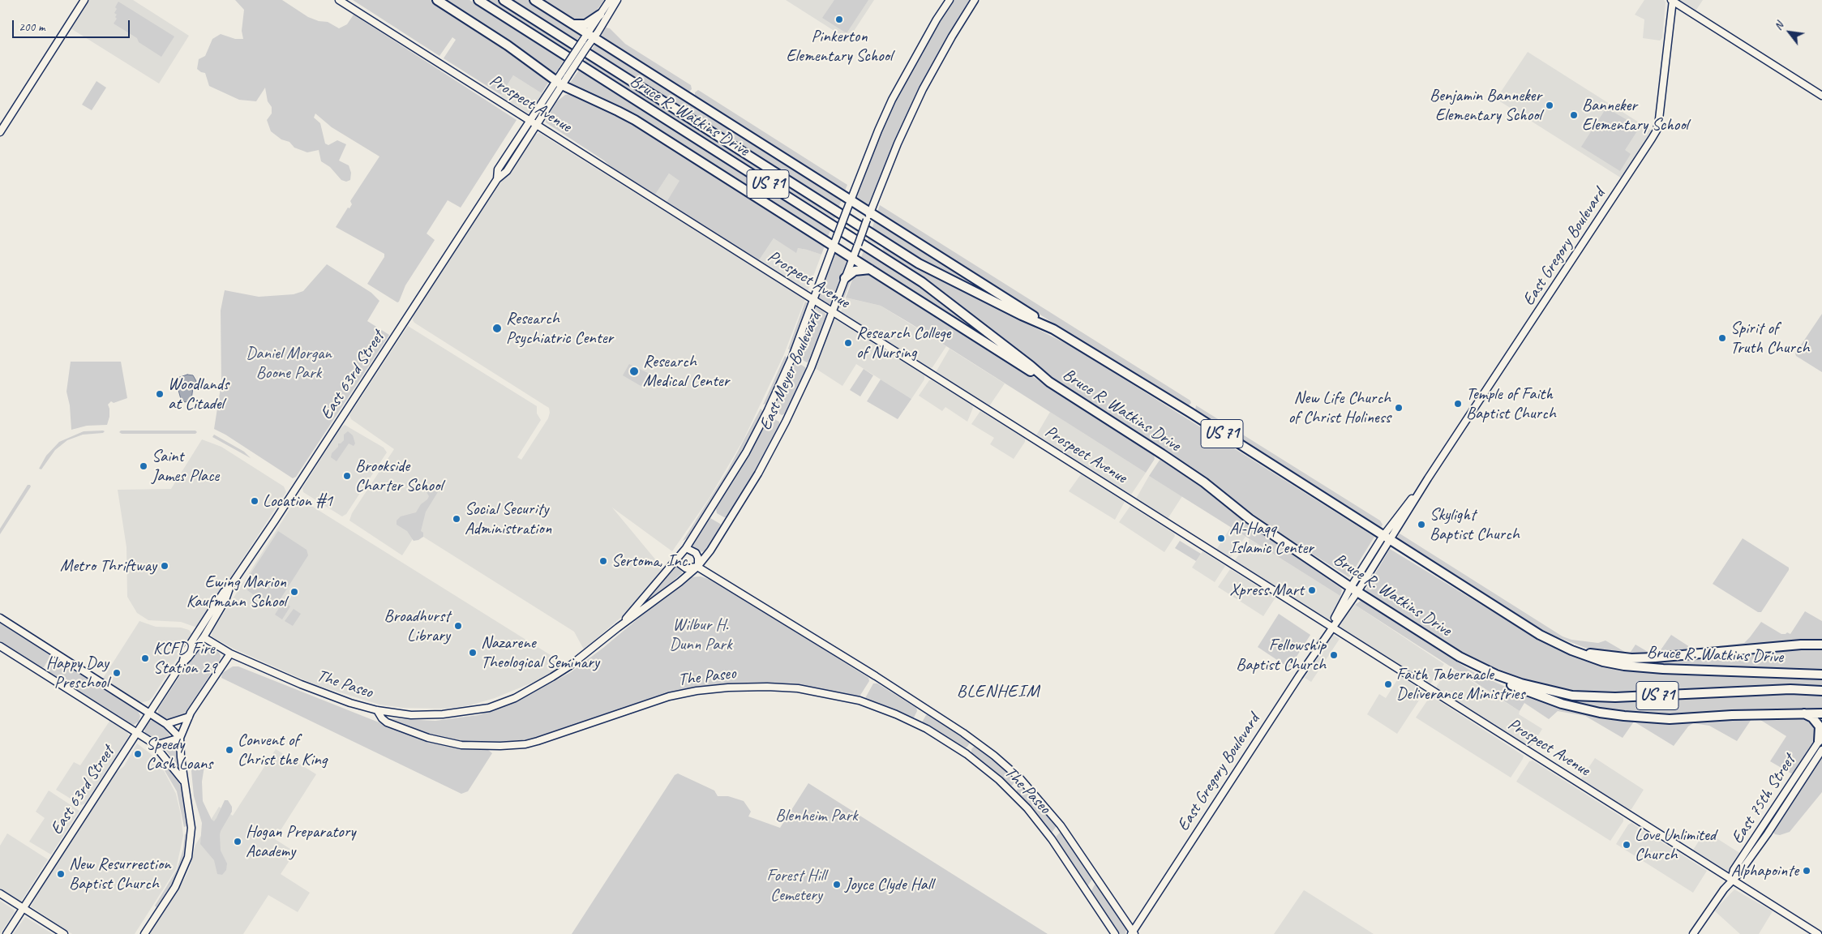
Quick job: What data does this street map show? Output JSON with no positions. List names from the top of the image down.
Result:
{
  "streets": {
    "highway": ["Bruce R. Watkins Drive", "US 71"],
    "main road": [
      "Prospect Avenue",
      "East Gregory Boulevard",
      "East Meyer Boulevard",
      "East 63rd Street",
      "The Paseo",
      "East 75th Street"
    ]
  },
  "crossings": [
    ["Prospect Avenue", "East Gregory Boulevard"],
    ["Prospect Avenue", "East Meyer Boulevard"],
    ["Prospect Avenue", "East 63rd Street"],
    ["Prospect Avenue", "East 75th Street"],
    ["Bruce R. Watkins Drive", "East Gregory Boulevard"],
    ["East Gregory Boulevard", "The Paseo"],
    ["East Meyer Boulevard", "The Paseo"],
    ["East 63rd Street", "The Paseo"]
  ],
  "districts": ["BLENHEIM"],
  "parks": [
    "Daniel Morgan Boone Park",
    "Wilbur H. Dunn Park",
    "Blenheim Park",
    "Forest Hill Cemetery"
  ],
  "places": [
    "Pinkerton Elementary School",
    "Benjamin Banneker Elementary School",
    "Banneker Elementary School",
    "Research Psychiatric Center",
    "Spirit of Truth Church",
    "Research College of Nursing",
    "Research Medical Center",
    "Woodlands at Citadel",
    "Temple of Faith Baptist Church",
    "New Life Church of Christ Holiness",
    "Saint James Place",
    "Brookside Charter School",
    "Location #1",
    "Social Security Administration",
    "Skylight Baptist Church",
    "Al-Haqq Islamic Center",
    "Sertoma, Inc.",
    "Metro Thriftway",
    "Xpress Mart",
    "Ewing Marion Kaufmann School",
    "Broadhurst Library",
    "Nazarene Theological Seminary",
    "Fellowship Baptist Church",
    "KCFD Fire Station 29",
    "Happy Day Preschool",
    "Faith Tabernacle Deliverance Ministries",
    "Convent of Christ the King",
    "Speedy Cash Loans",
    "Hogan Preparatory Academy",
    "Love Unlimited Church",
    "Alphapointe",
    "New Resurrection Baptist Church",
    "Joyce Clyde Hall"
  ],
  "scale_bar": "200 m",
  "north": "top left"
}
